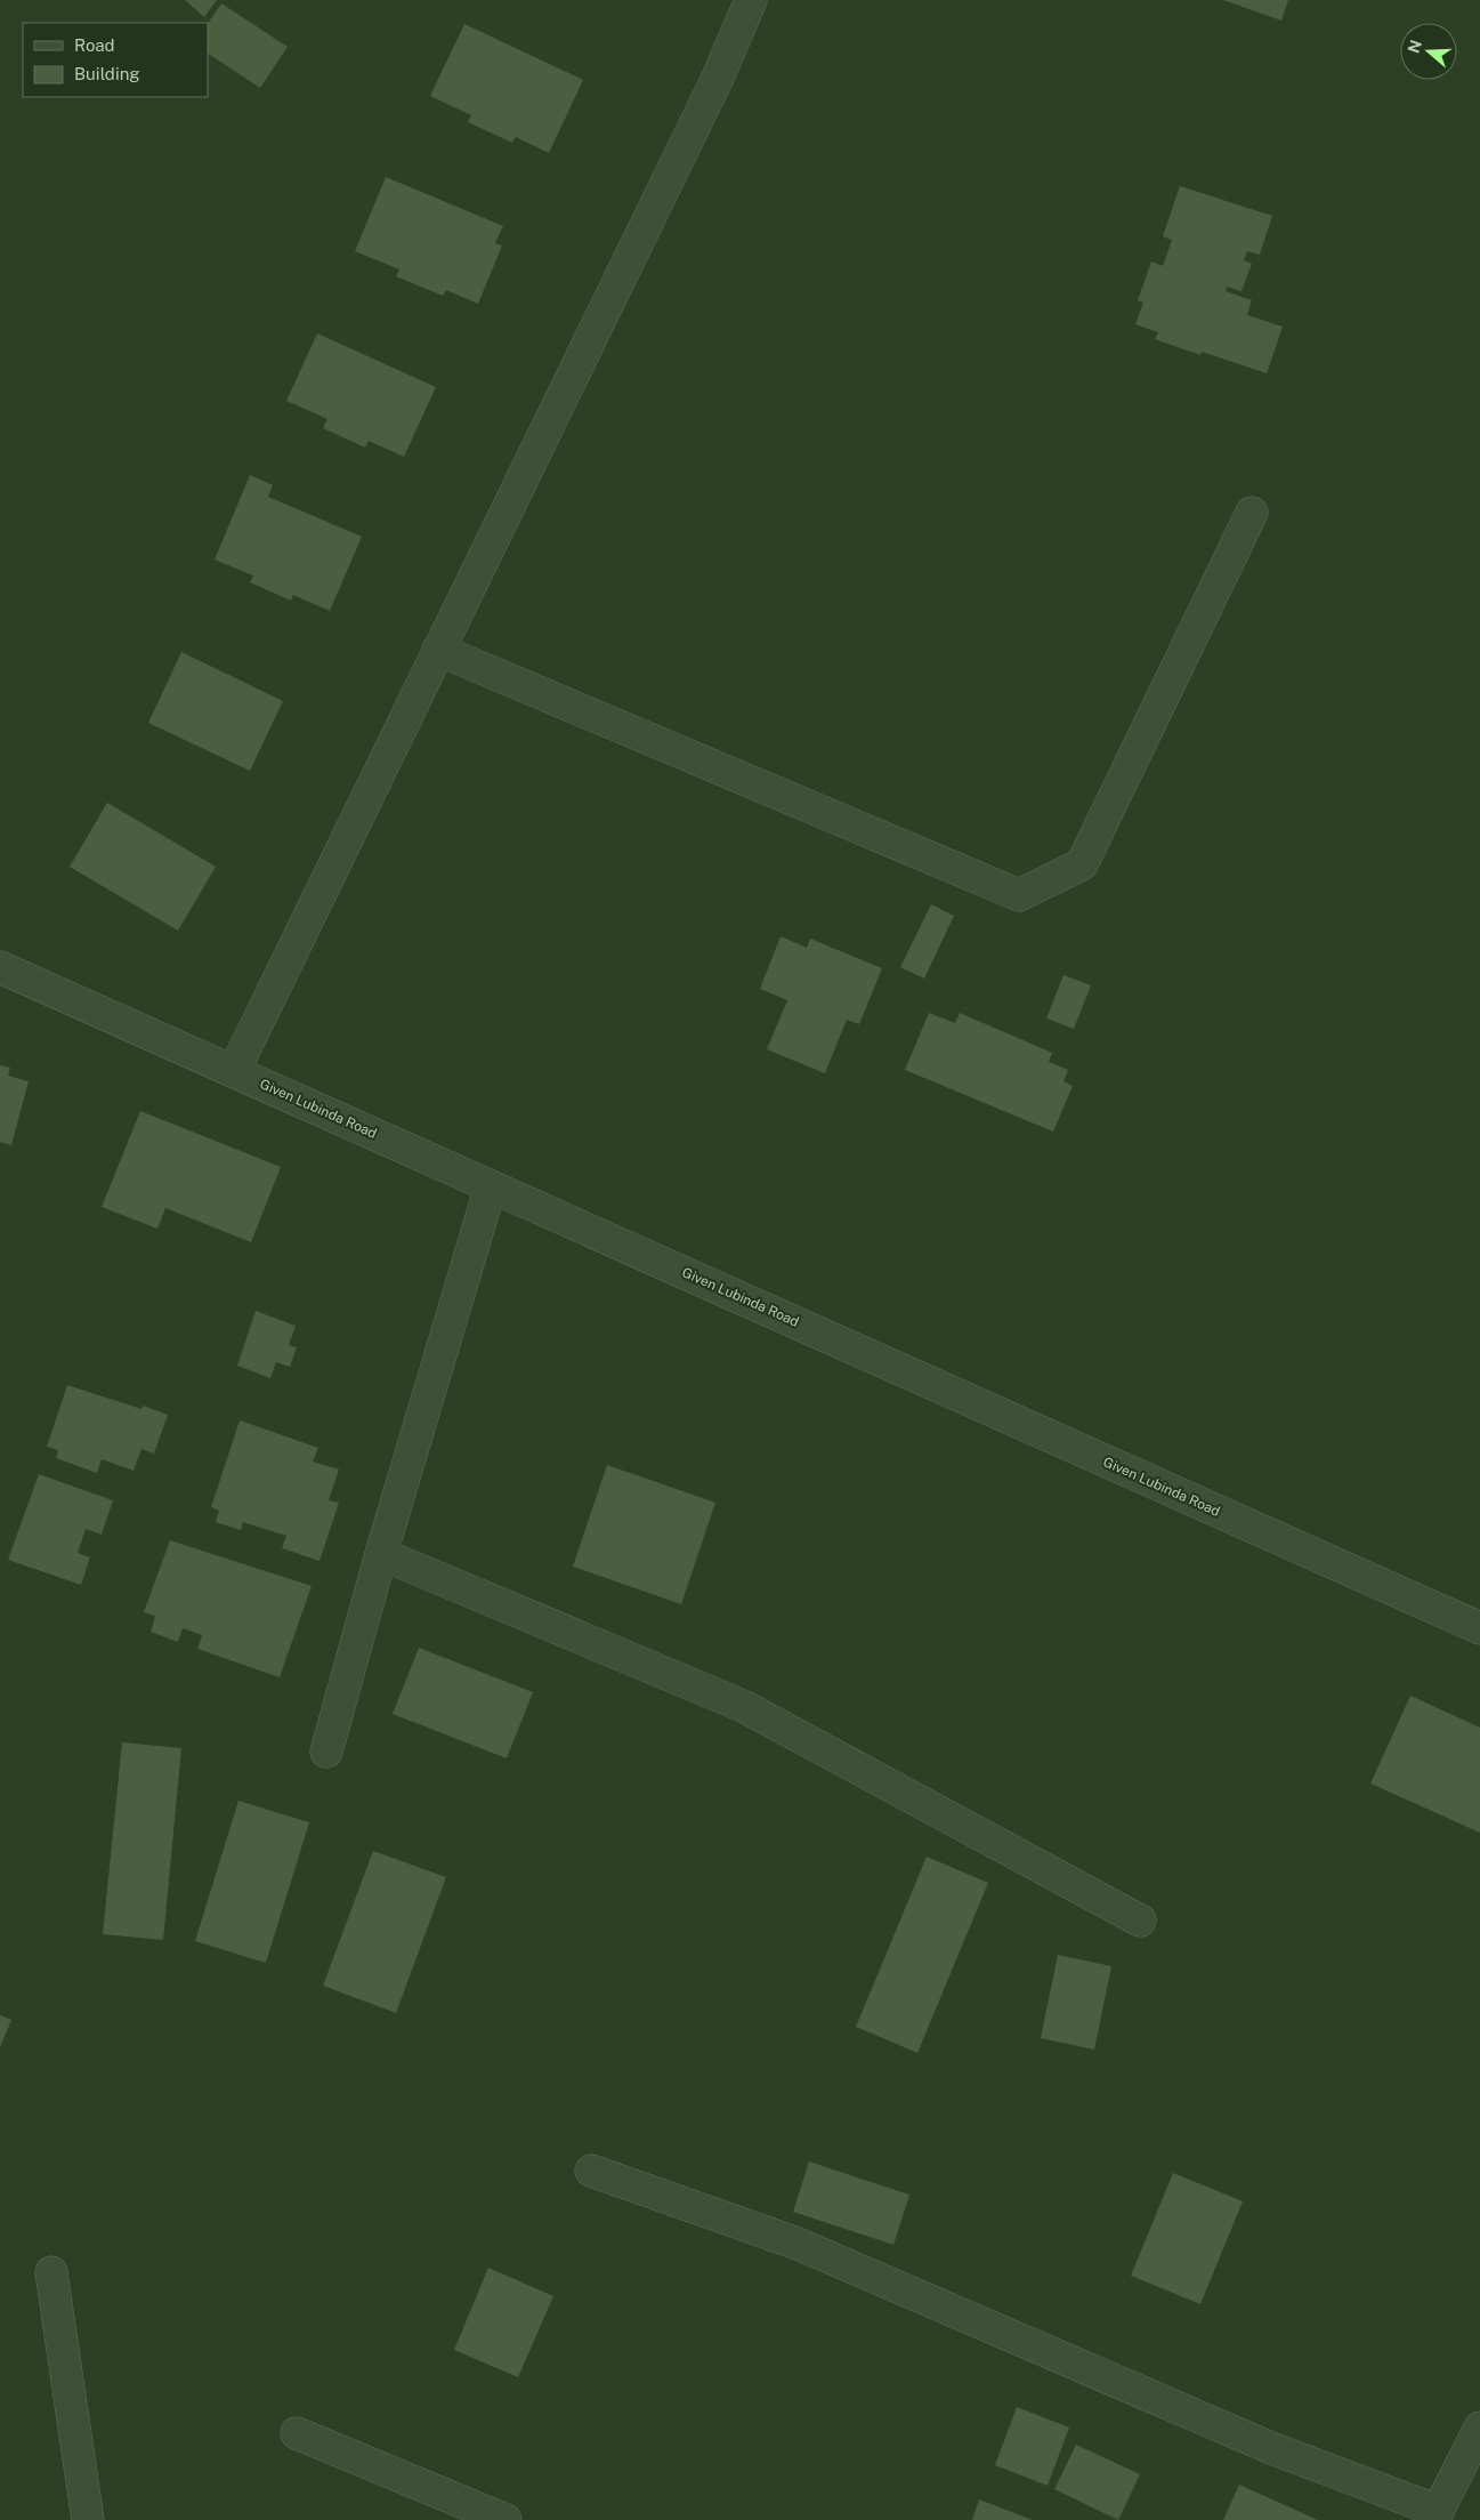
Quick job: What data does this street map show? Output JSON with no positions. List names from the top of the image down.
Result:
{
  "streets": {
    "street": ["Given Lubinda Road"]
  },
  "legend": ["Road", "Building"],
  "north": "left"
}
